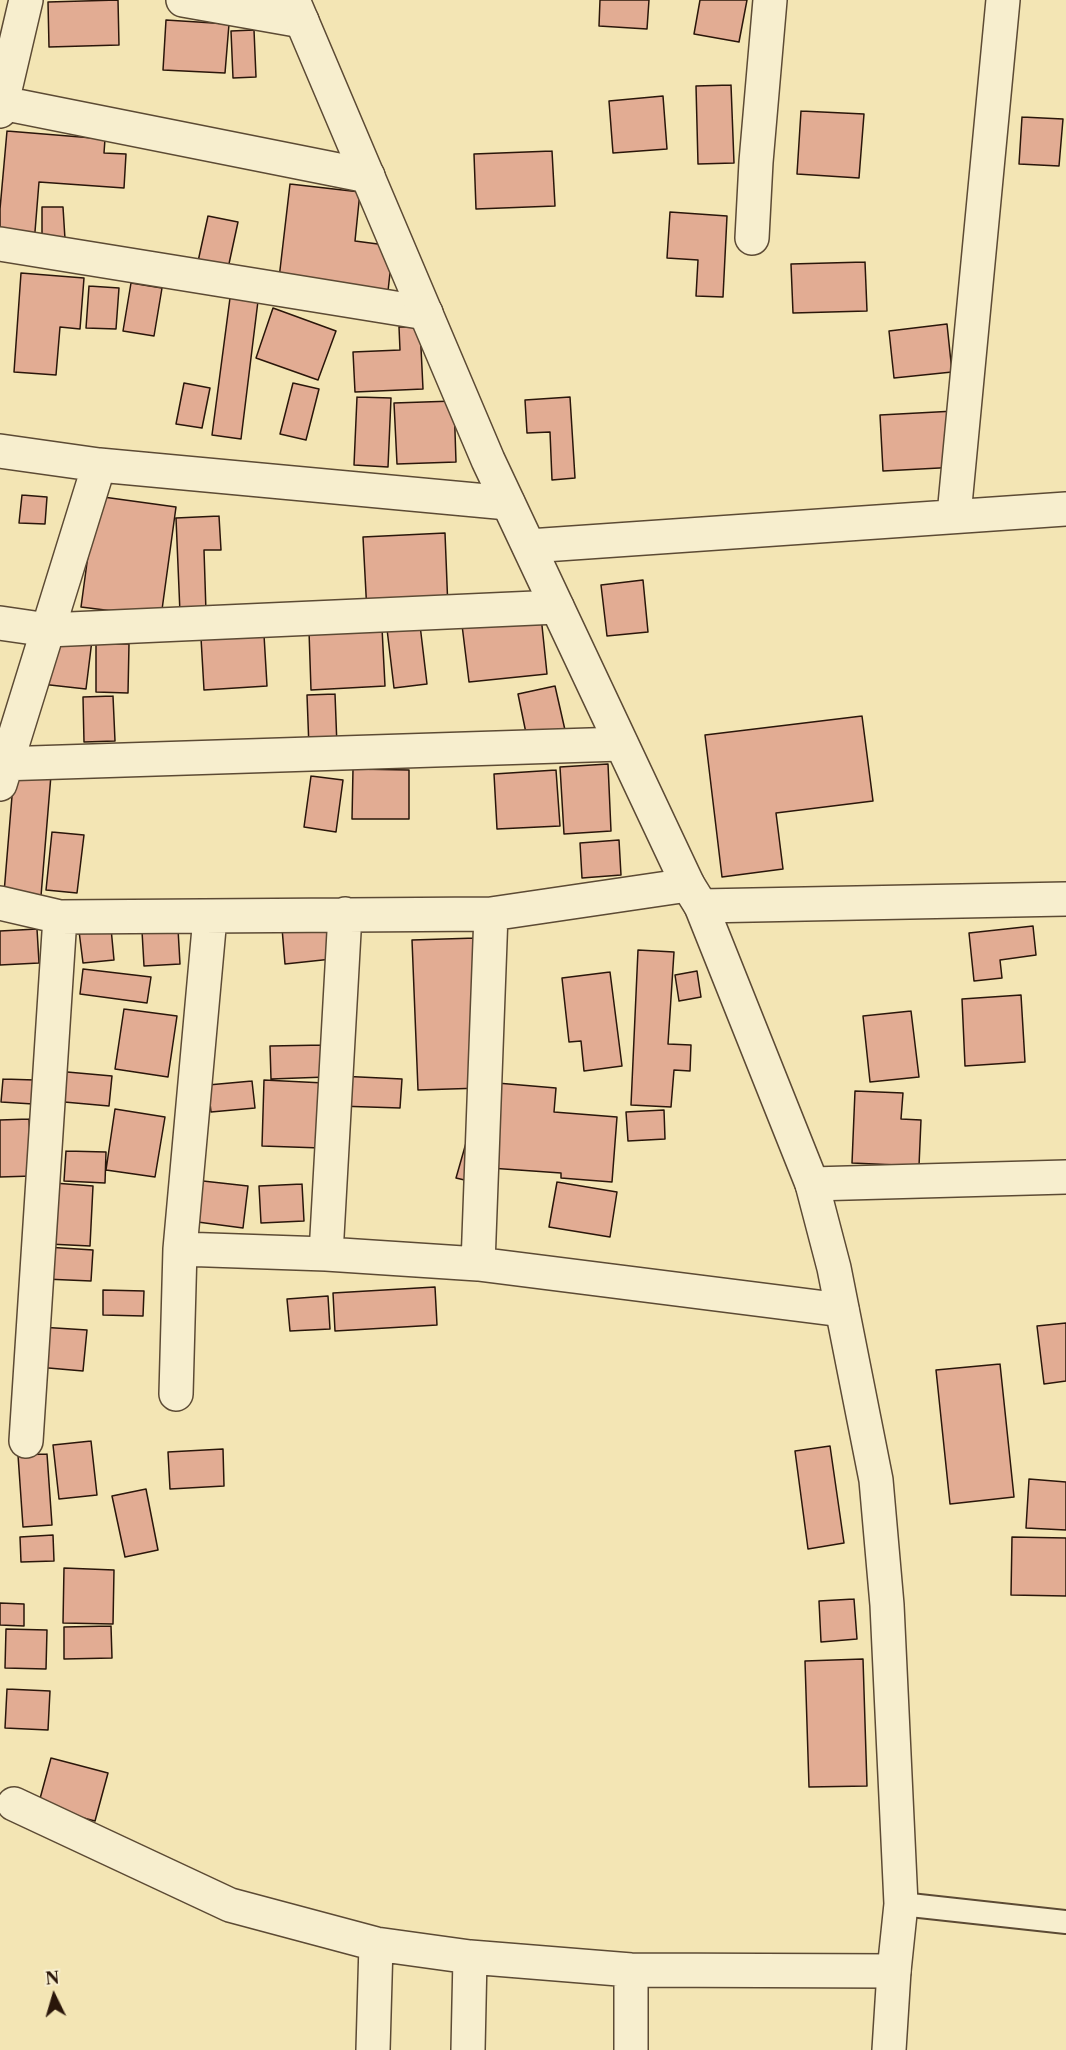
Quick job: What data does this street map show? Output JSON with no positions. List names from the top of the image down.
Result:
{
  "north": "top"
}
